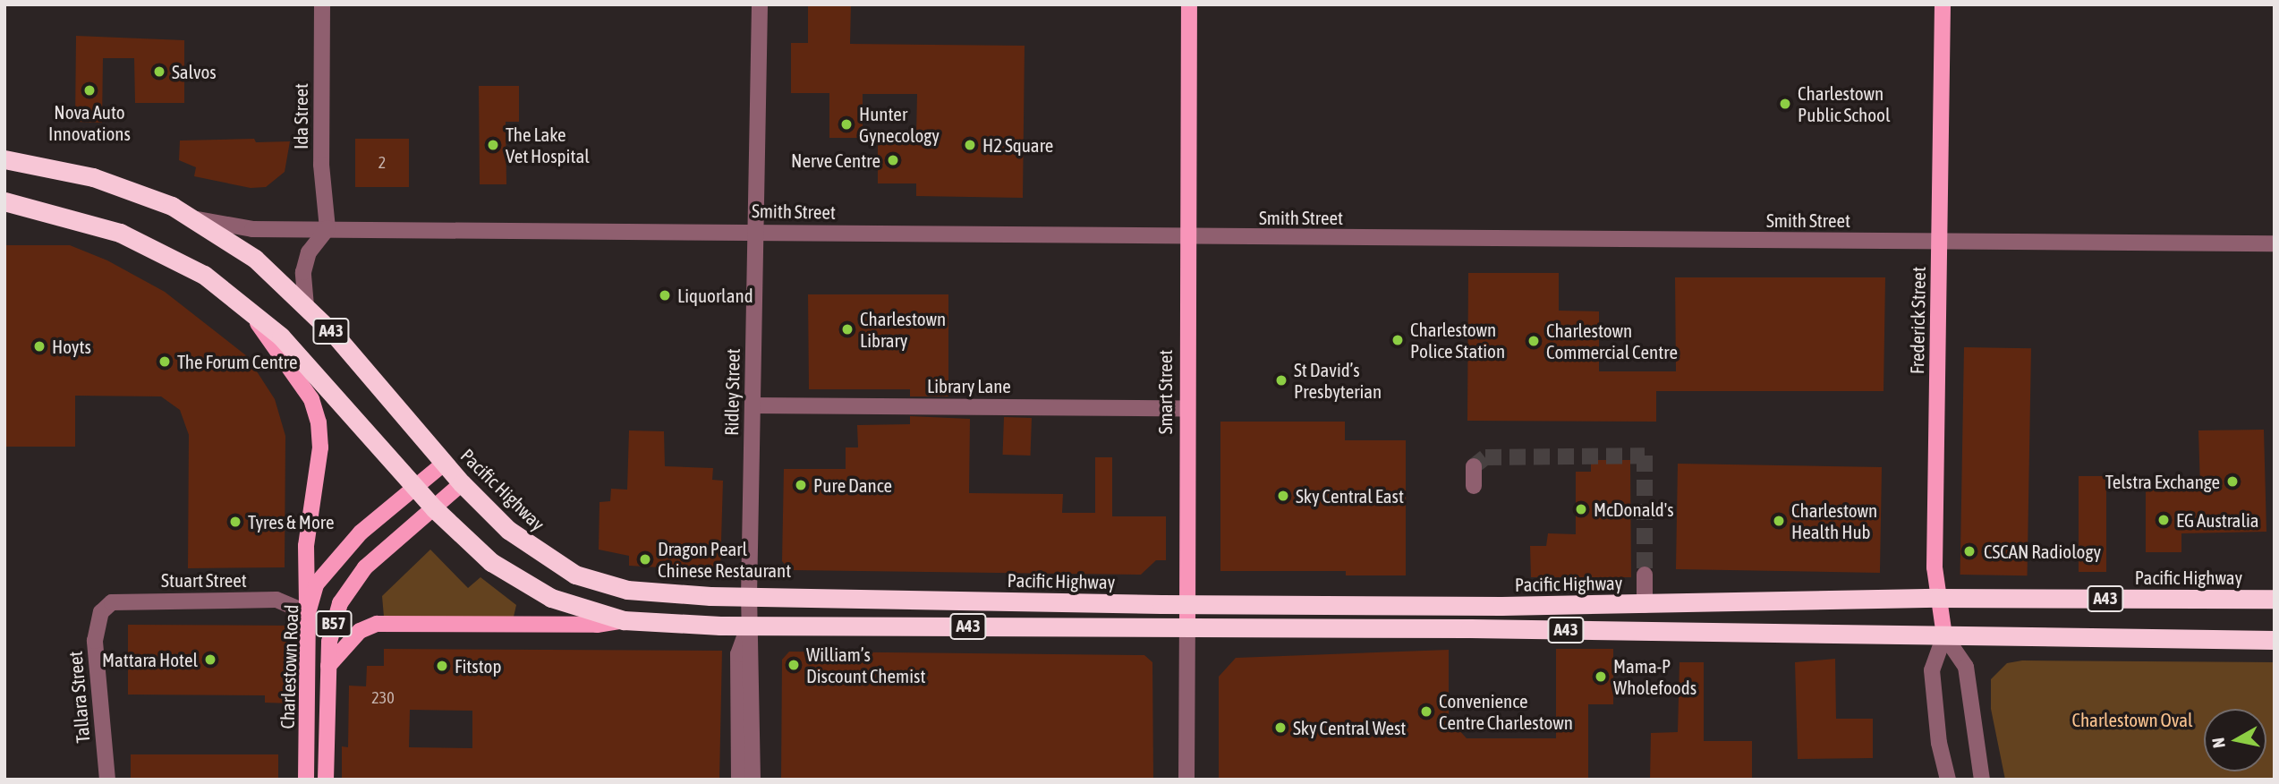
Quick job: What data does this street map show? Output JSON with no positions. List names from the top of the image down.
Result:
{
  "streets": {
    "highway": ["A43", "Pacific Highway"],
    "main road": [
      "Frederick Street",
      "Smart Street",
      "B57",
      "Charlestown Road"
    ],
    "street": [
      "Ida Street",
      "Smith Street",
      "Library Lane",
      "Ridley Street",
      "Stuart Street",
      "Tallara Street"
    ]
  },
  "crossings": [
    ["Ida Street", "Smith Street"],
    ["Smith Street", "Frederick Street"],
    ["Smith Street", "Ridley Street"],
    ["Smith Street", "Smart Street"],
    ["Smith Street", "Pacific Highway"],
    ["Frederick Street", "A43"],
    ["Frederick Street", "Pacific Highway"],
    ["A43", "Ridley Street"],
    ["A43", "Smart Street"],
    ["A43", "Charlestown Road"],
    ["Library Lane", "Ridley Street"],
    ["Library Lane", "Smart Street"],
    ["Ridley Street", "Pacific Highway"],
    ["Smart Street", "Pacific Highway"],
    ["Pacific Highway", "Charlestown Road"],
    ["Stuart Street", "Charlestown Road"],
    ["Stuart Street", "Tallara Street"]
  ],
  "parks": ["Charlestown Oval"],
  "places": [
    "Salvos",
    "Nova Auto Innovations",
    "Charlestown Public School",
    "Hunter Gynecology",
    "The Lake Vet Hospital",
    "H2 Square",
    "Nerve Centre",
    "Liquorland",
    "Charlestown Library",
    "Charlestown Police Station",
    "Charlestown Commercial Centre",
    "Hoyts",
    "The Forum Centre",
    "St David’s Presbyterian",
    "Telstra Exchange",
    "Pure Dance",
    "Sky Central East",
    "McDonald's",
    "EG Australia",
    "Charlestown Health Hub",
    "Tyres & More",
    "CSCAN Radiology",
    "Dragon Pearl Chinese Restaurant",
    "Mattara Hotel",
    "William’s Discount Chemist",
    "Fitstop",
    "Mama-P Wholefoods",
    "Convenience Centre Charlestown",
    "Sky Central West"
  ],
  "house_numbers": ["2", "230"],
  "north": "left"
}
